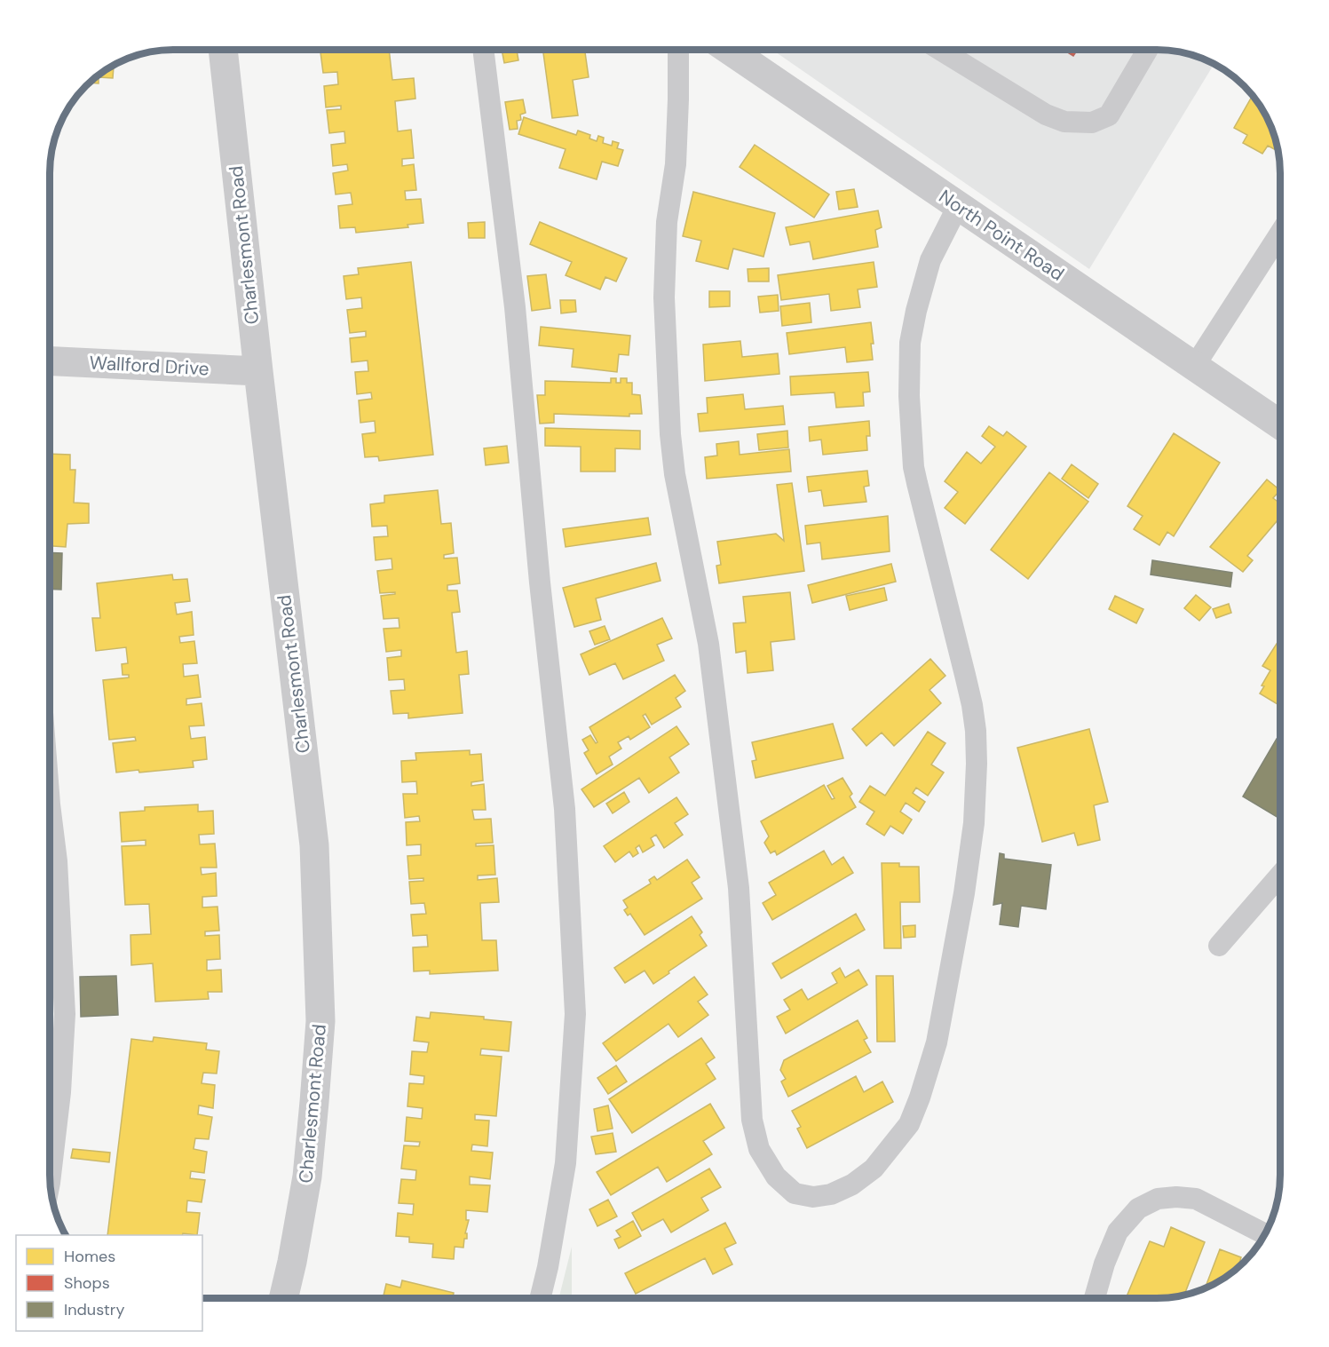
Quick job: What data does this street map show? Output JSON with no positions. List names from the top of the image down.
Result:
{
  "streets": {
    "street": ["North Point Road", "Charlesmont Road", "Wallford Drive"]
  },
  "crossings": [
    ["Charlesmont Road", "Wallford Drive"]
  ],
  "legend": ["Homes", "Shops", "Industry"]
}
